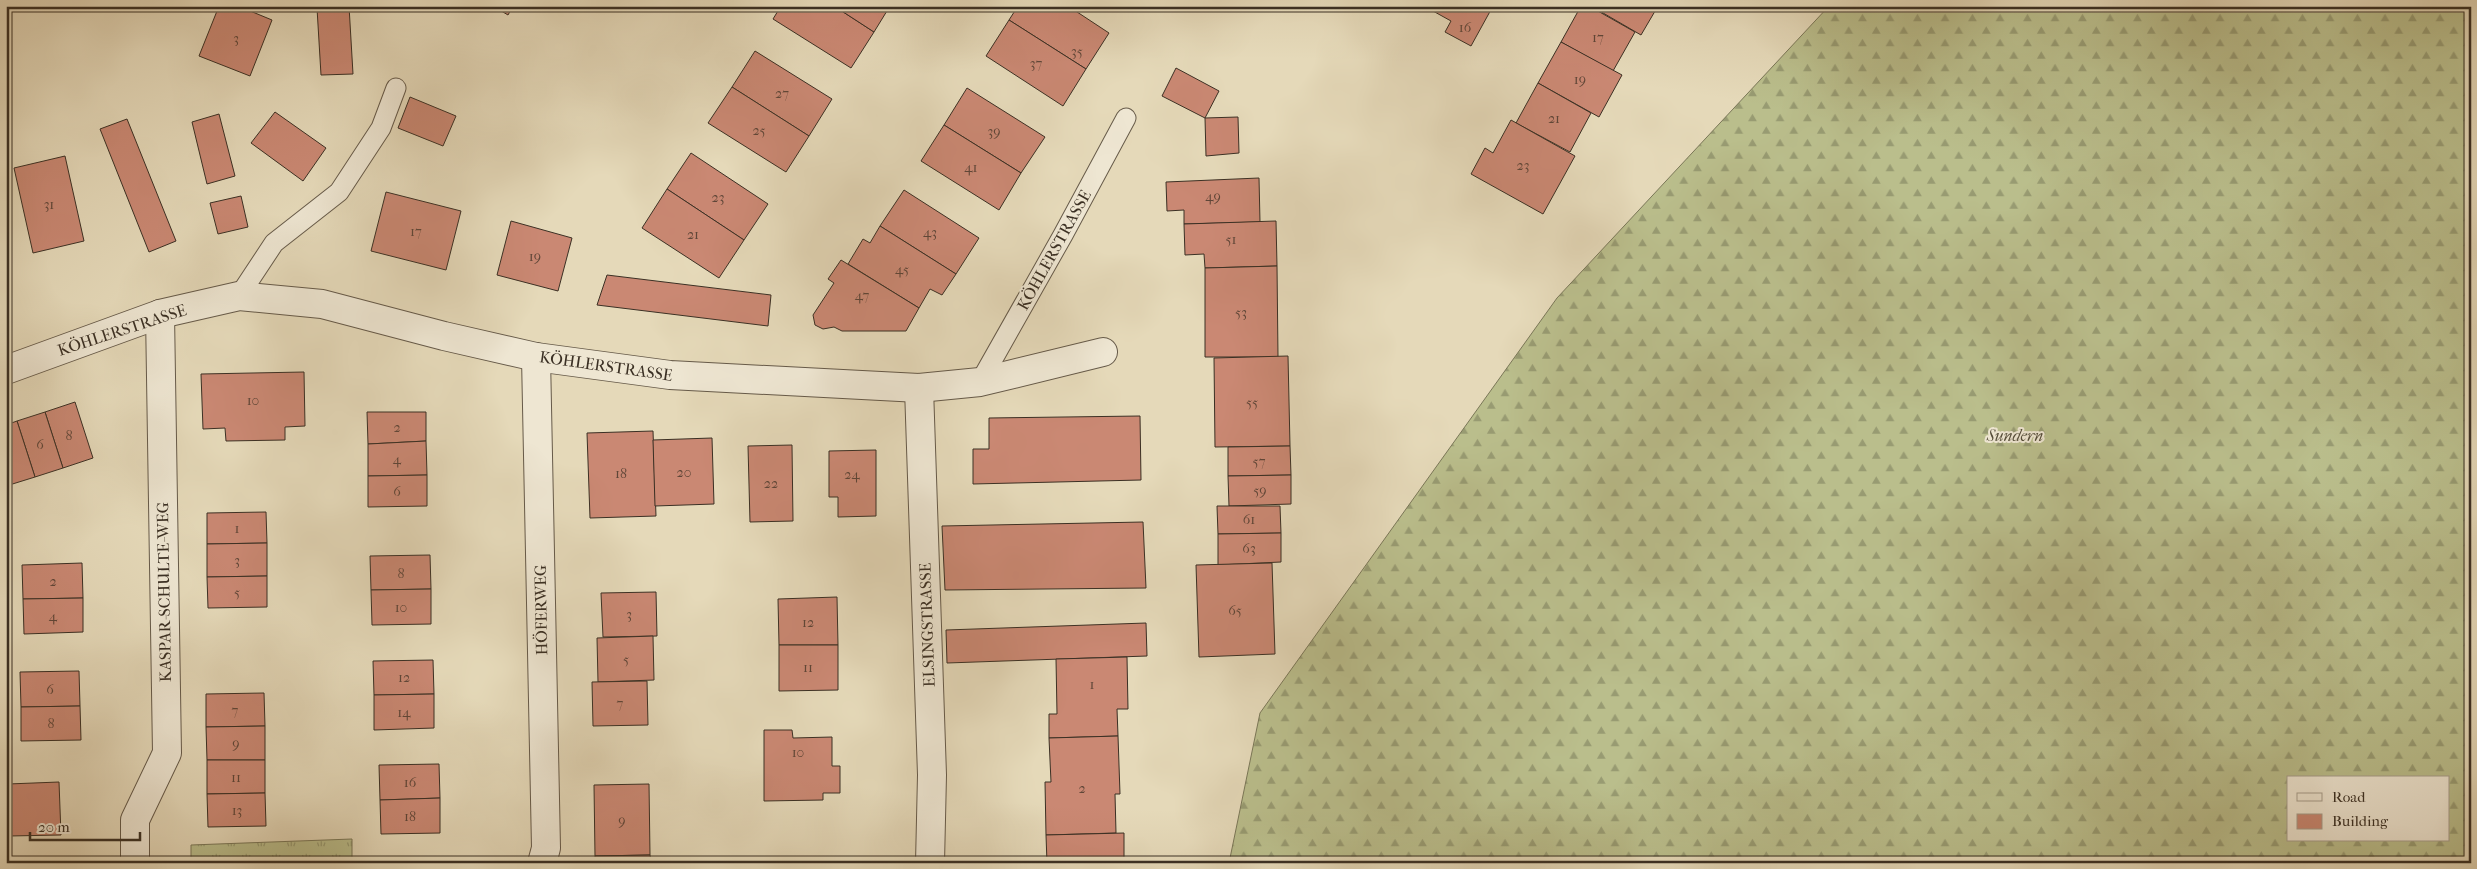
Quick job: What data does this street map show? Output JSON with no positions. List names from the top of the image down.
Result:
{
  "streets": {
    "street": [
      "KÖHLERSTRASSE",
      "KASPAR-SCHULTE-WEG",
      "HÖFERWEG",
      "ELSINGSTRASSE"
    ]
  },
  "crossings": [
    ["KÖHLERSTRASSE", "KASPAR-SCHULTE-WEG"],
    ["KÖHLERSTRASSE", "HÖFERWEG"],
    ["KÖHLERSTRASSE", "ELSINGSTRASSE"]
  ],
  "parks": ["Sundern"],
  "house_numbers": [
    "16",
    "17",
    "3",
    "35",
    "37",
    "19",
    "27",
    "21",
    "25",
    "39",
    "23",
    "41",
    "49",
    "23",
    "31",
    "17",
    "43",
    "21",
    "51",
    "19",
    "45",
    "47",
    "53",
    "10",
    "55",
    "2",
    "8",
    "6",
    "4",
    "57",
    "20",
    "18",
    "24",
    "22",
    "59",
    "6",
    "61",
    "1",
    "63",
    "3",
    "8",
    "2",
    "5",
    "10",
    "65",
    "3",
    "4",
    "12",
    "5",
    "11",
    "12",
    "1",
    "6",
    "7",
    "7",
    "14",
    "8",
    "9",
    "10",
    "11",
    "16",
    "2",
    "13",
    "18",
    "9"
  ],
  "legend": ["Road", "Building"],
  "scale_bar": "20 m"
}
